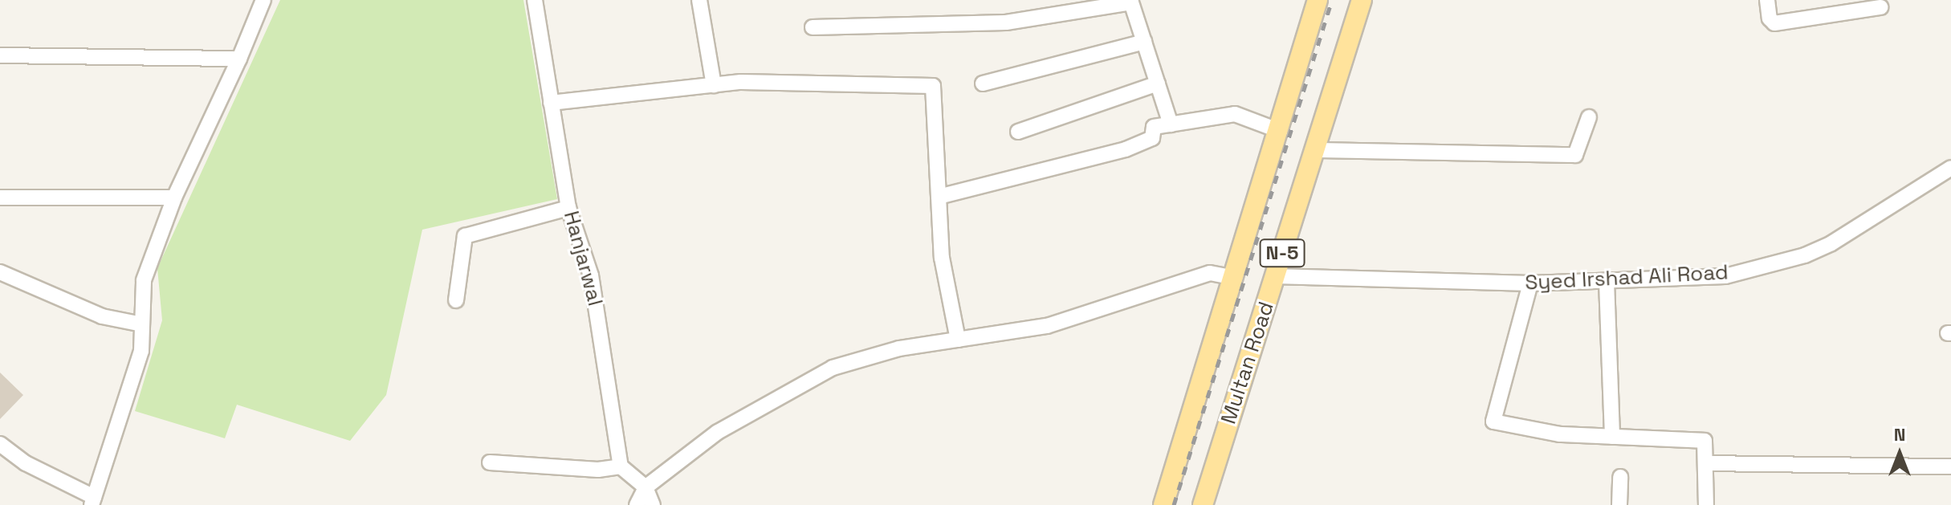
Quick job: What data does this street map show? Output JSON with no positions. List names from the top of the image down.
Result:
{
  "streets": {
    "main road": ["N-5", "Multan Road"],
    "street": ["Hanjarwal", "Syed Irshad Ali Road"]
  },
  "crossings": [
    ["Syed Irshad Ali Road", "Multan Road"]
  ],
  "north": "top"
}
